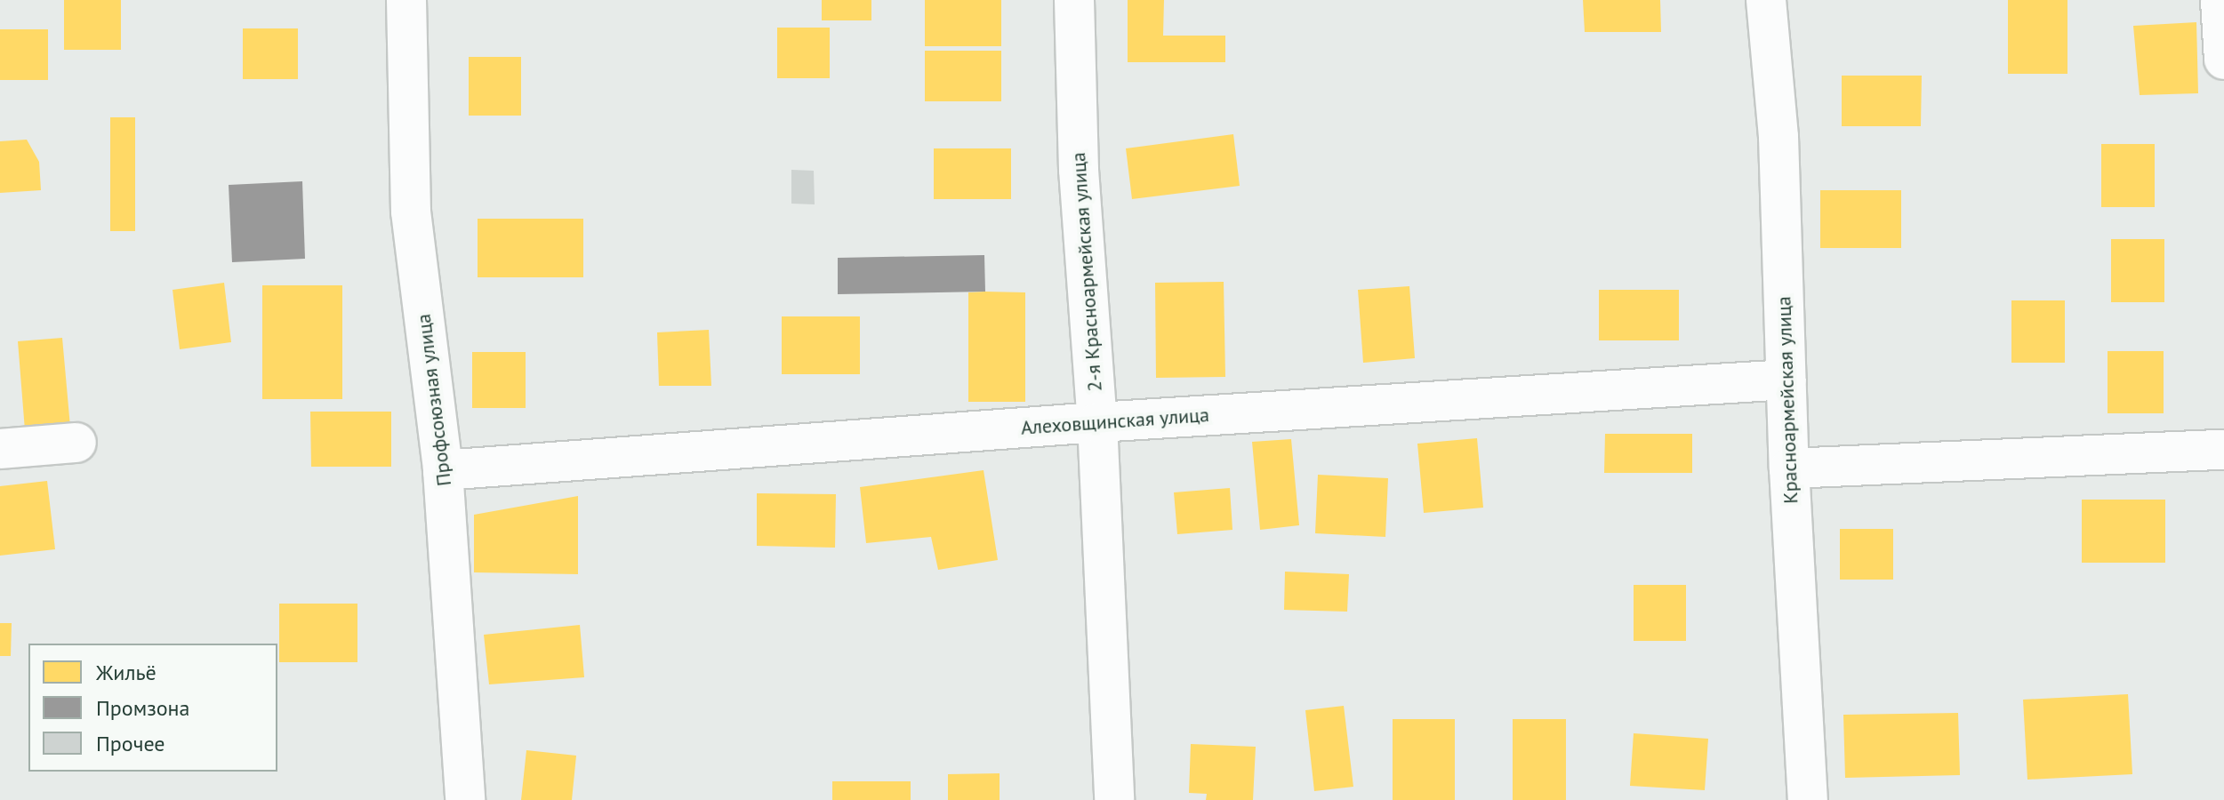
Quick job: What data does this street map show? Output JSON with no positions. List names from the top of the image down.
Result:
{
  "streets": {
    "street": [
      "2-я Красноармейская улица",
      "Профсоюзная улица",
      "Красноармейская улица",
      "Алеховщинская улица"
    ]
  },
  "crossings": [
    ["2-я Красноармейская улица", "Алеховщинская улица"],
    ["Профсоюзная улица", "Алеховщинская улица"],
    ["Красноармейская улица", "Алеховщинская улица"]
  ],
  "legend": ["Жильё", "Промзона", "Прочее"]
}
